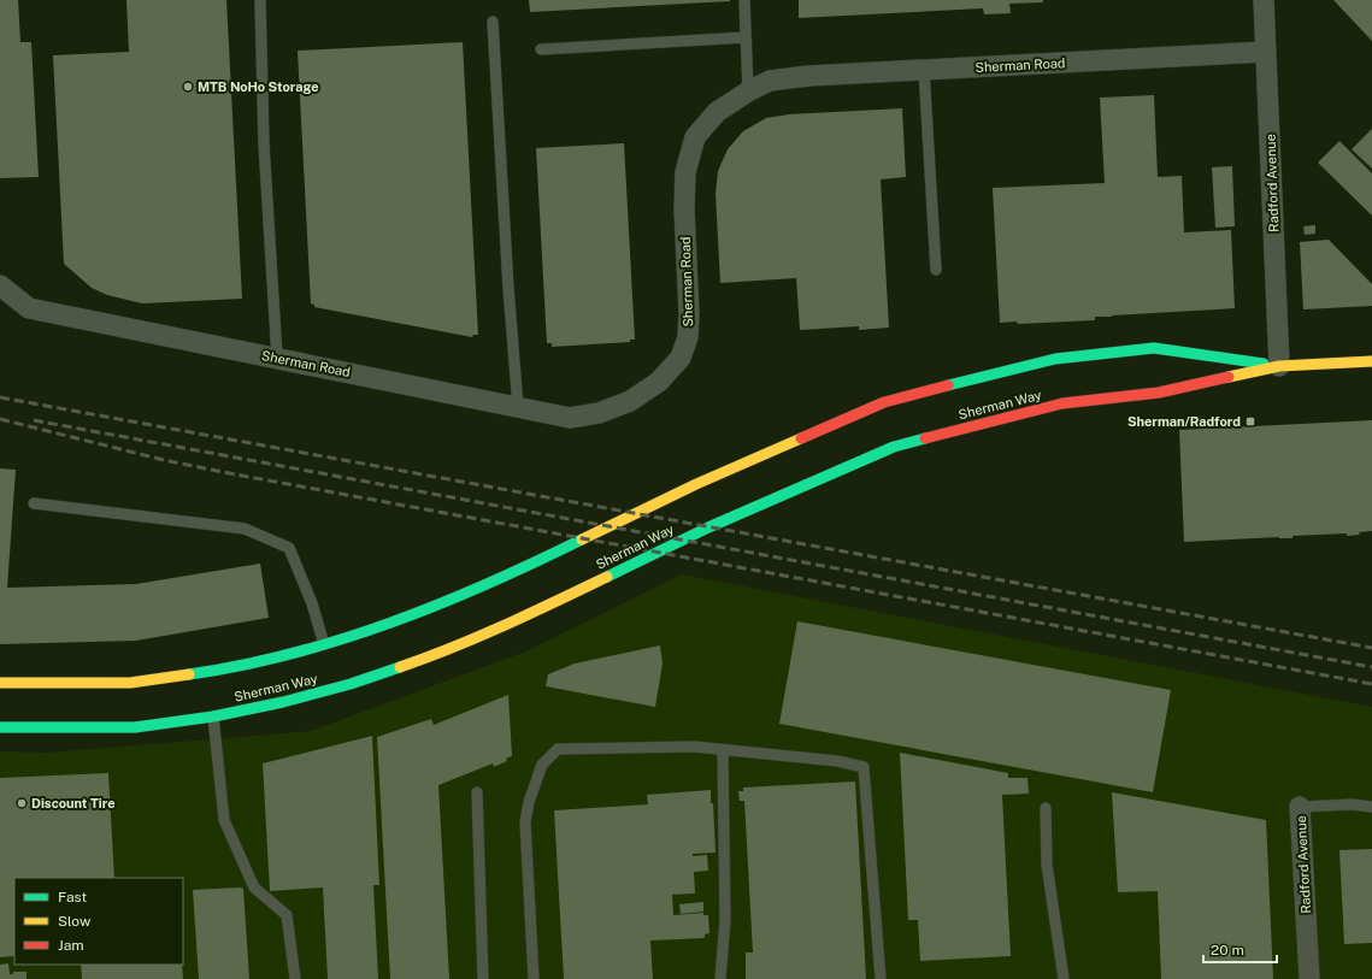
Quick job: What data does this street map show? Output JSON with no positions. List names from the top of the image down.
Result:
{
  "streets": {
    "main road": ["Sherman Way"],
    "street": ["Sherman Road", "Radford Avenue"]
  },
  "crossings": [
    ["Sherman Road", "Radford Avenue"],
    ["Radford Avenue", "Sherman Way"]
  ],
  "places": {
    "other": ["MTB NoHo Storage", "Discount Tire"],
    "transit": ["Sherman/Radford"]
  },
  "legend": ["Fast", "Slow", "Jam"],
  "scale_bar": "20 m"
}
